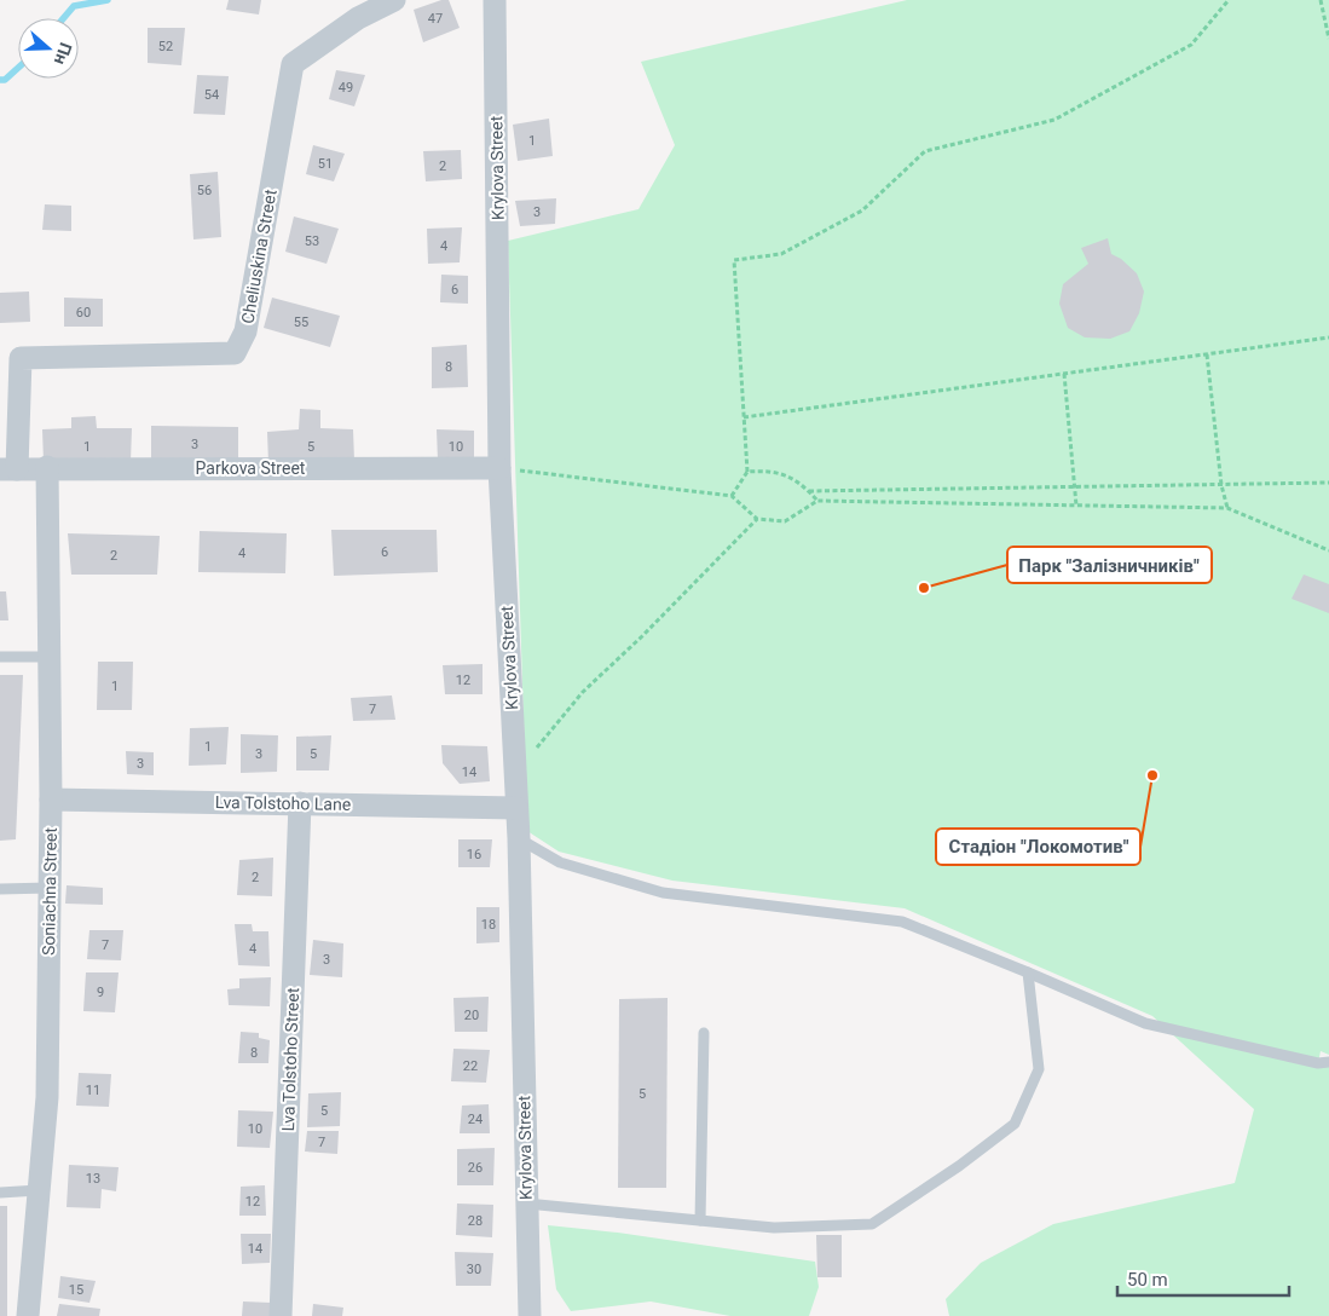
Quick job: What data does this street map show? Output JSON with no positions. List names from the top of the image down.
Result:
{
  "streets": {
    "street": [
      "Krylova Street",
      "Cheliuskina Street",
      "Parkova Street",
      "Lva Tolstoho Lane",
      "Soniachna Street",
      "Lva Tolstoho Street"
    ]
  },
  "crossings": [
    ["Krylova Street", "Parkova Street"],
    ["Krylova Street", "Lva Tolstoho Lane"],
    ["Cheliuskina Street", "Parkova Street"],
    ["Parkova Street", "Soniachna Street"],
    ["Lva Tolstoho Lane", "Soniachna Street"],
    ["Lva Tolstoho Lane", "Lva Tolstoho Street"]
  ],
  "places": ["Парк \"Залізничників\"", "Стадіон \"Локомотив\""],
  "house_numbers": [
    "47",
    "52",
    "49",
    "54",
    "1",
    "51",
    "2",
    "56",
    "3",
    "53",
    "4",
    "6",
    "60",
    "55",
    "8",
    "3",
    "1",
    "5",
    "10",
    "6",
    "4",
    "2",
    "12",
    "1",
    "7",
    "1",
    "3",
    "5",
    "3",
    "14",
    "16",
    "2",
    "18",
    "7",
    "4",
    "3",
    "9",
    "20",
    "8",
    "22",
    "11",
    "5",
    "5",
    "24",
    "10",
    "7",
    "26",
    "13",
    "12",
    "28",
    "14",
    "30",
    "15"
  ],
  "scale_bar": "50 m",
  "north": "right"
}
